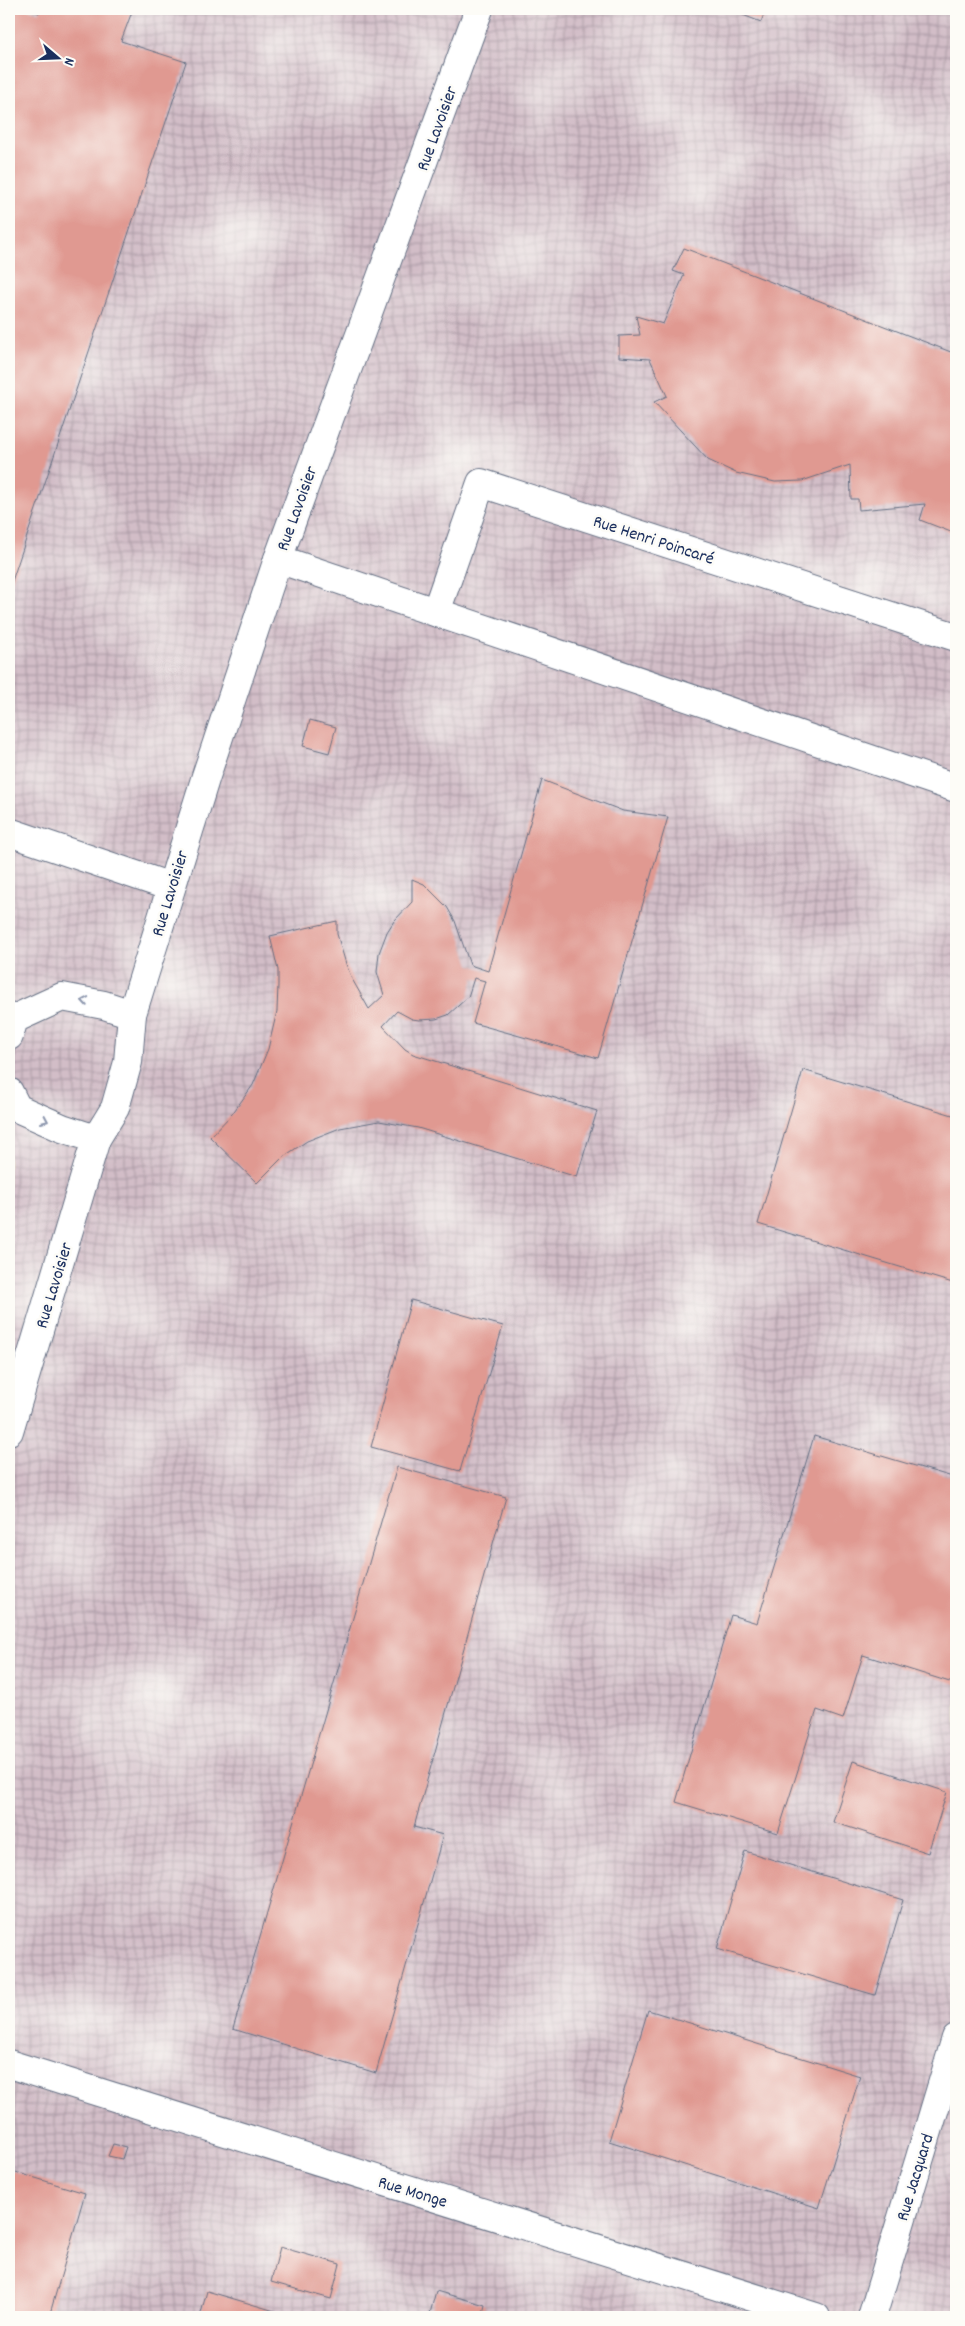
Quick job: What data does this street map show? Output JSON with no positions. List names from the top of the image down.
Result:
{
  "streets": {
    "street": [
      "Rue Lavoisier",
      "Rue Henri Poincaré",
      "Rue Jacquard",
      "Rue Monge"
    ]
  },
  "north": "right"
}
